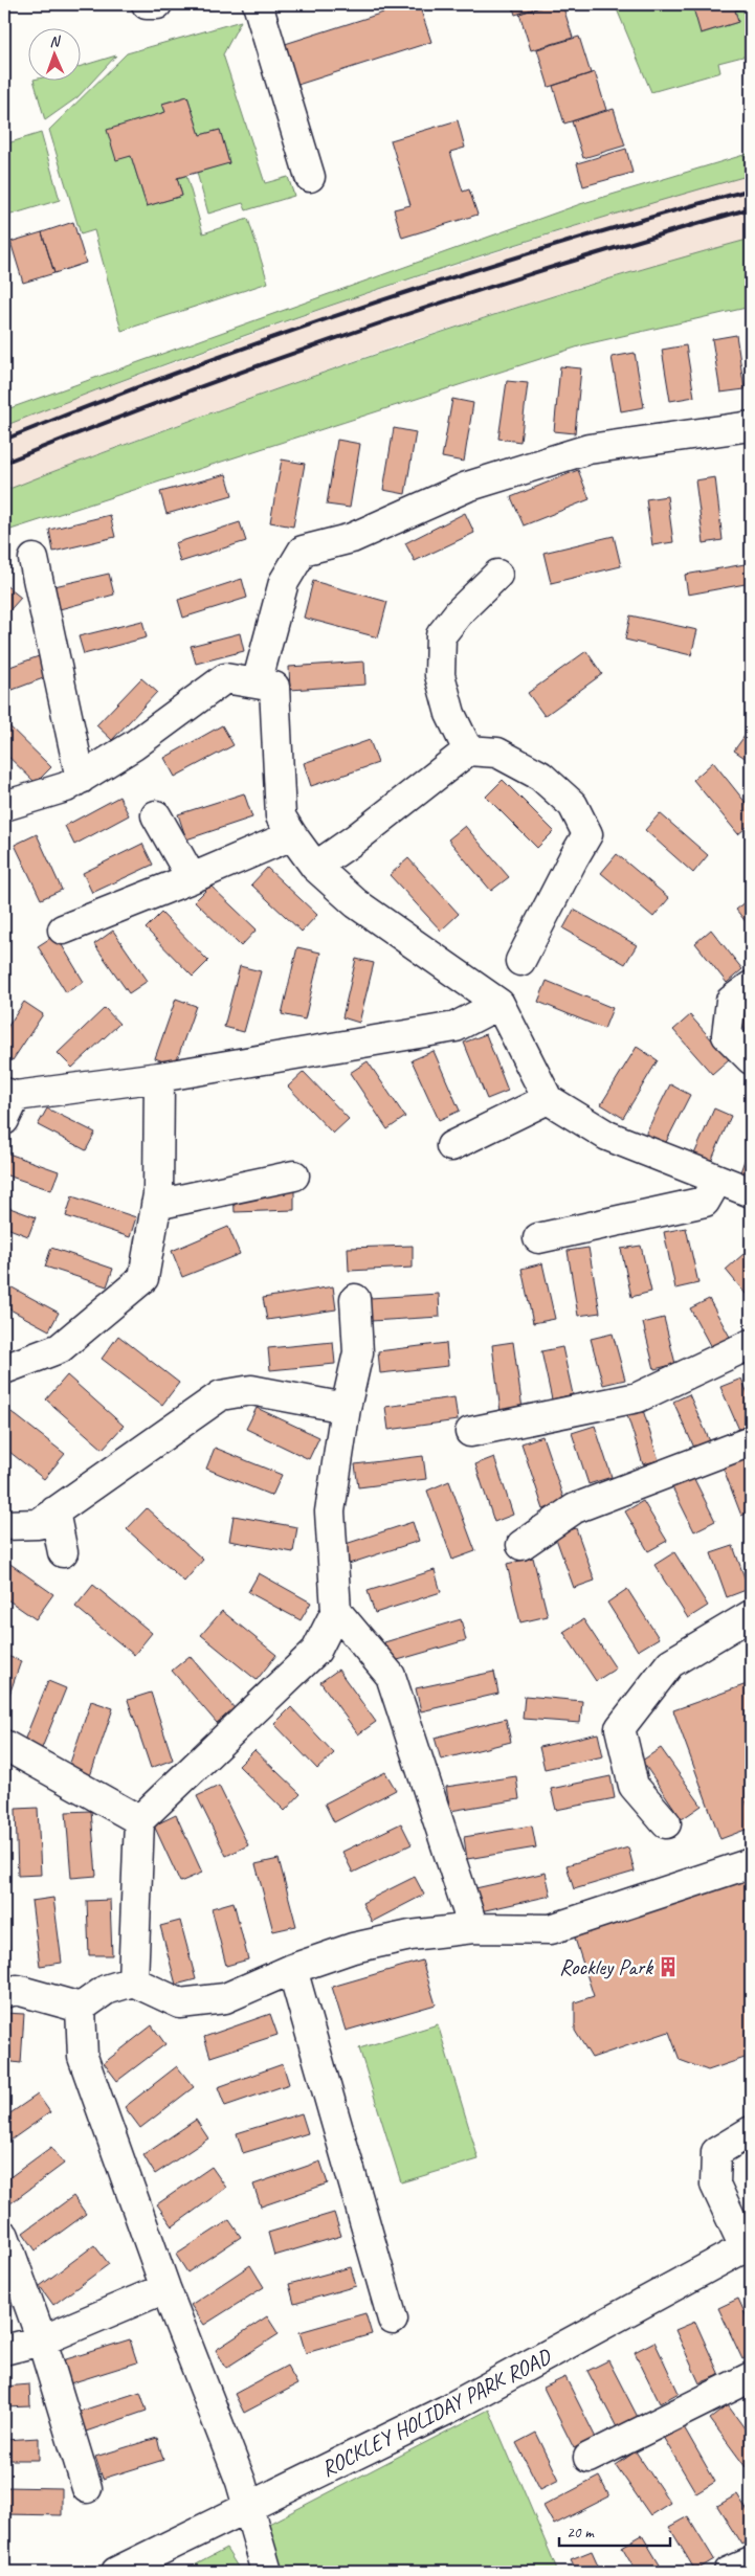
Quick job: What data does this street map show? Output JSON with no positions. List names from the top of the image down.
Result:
{
  "streets": {
    "street": ["ROCKLEY HOLIDAY PARK ROAD"]
  },
  "places": {
    "building": ["Rockley Park"]
  },
  "scale_bar": "20 m",
  "north": "top"
}
